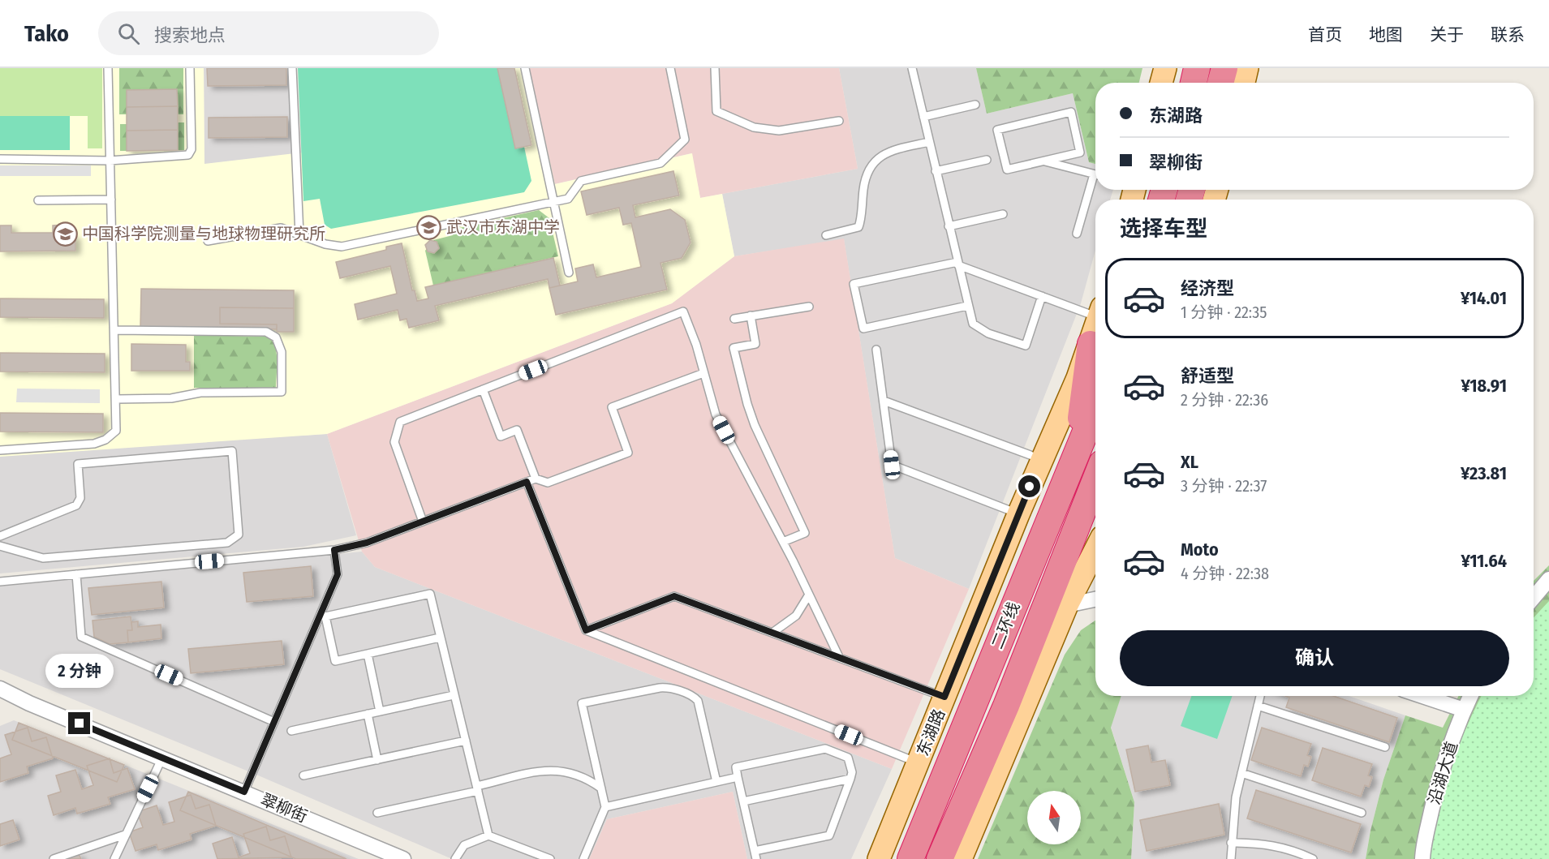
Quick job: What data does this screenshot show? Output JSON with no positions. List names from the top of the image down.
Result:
{
  "streets": {
    "highway": ["二环线"],
    "main road": ["东湖路"],
    "street": ["沿湖大道", "翠柳街"]
  },
  "places": {
    "school or university": ["武汉市东湖中学", "中国科学院测量与地球物理研究所"]
  },
  "north": "top",
  "page": {
    "header": "Tako",
    "search": "搜索地点",
    "nav": [
      "首页",
      "地图",
      "关于",
      "联系"
    ],
    "banner": ["东湖路", "翠柳街"],
    "heading": "选择车型",
    "list": [
      {
        "name": "经济型",
        "note": "1 分钟 · 22:35",
        "value": "¥14.01"
      },
      {
        "name": "舒适型",
        "note": "2 分钟 · 22:36",
        "value": "¥18.91"
      },
      {
        "name": "XL",
        "note": "3 分钟 · 22:37",
        "value": "¥23.81"
      },
      {
        "name": "Moto",
        "note": "4 分钟 · 22:38",
        "value": "¥11.64"
      }
    ],
    "buttons": "确认",
    "bubble": "2 分钟"
  }
}
